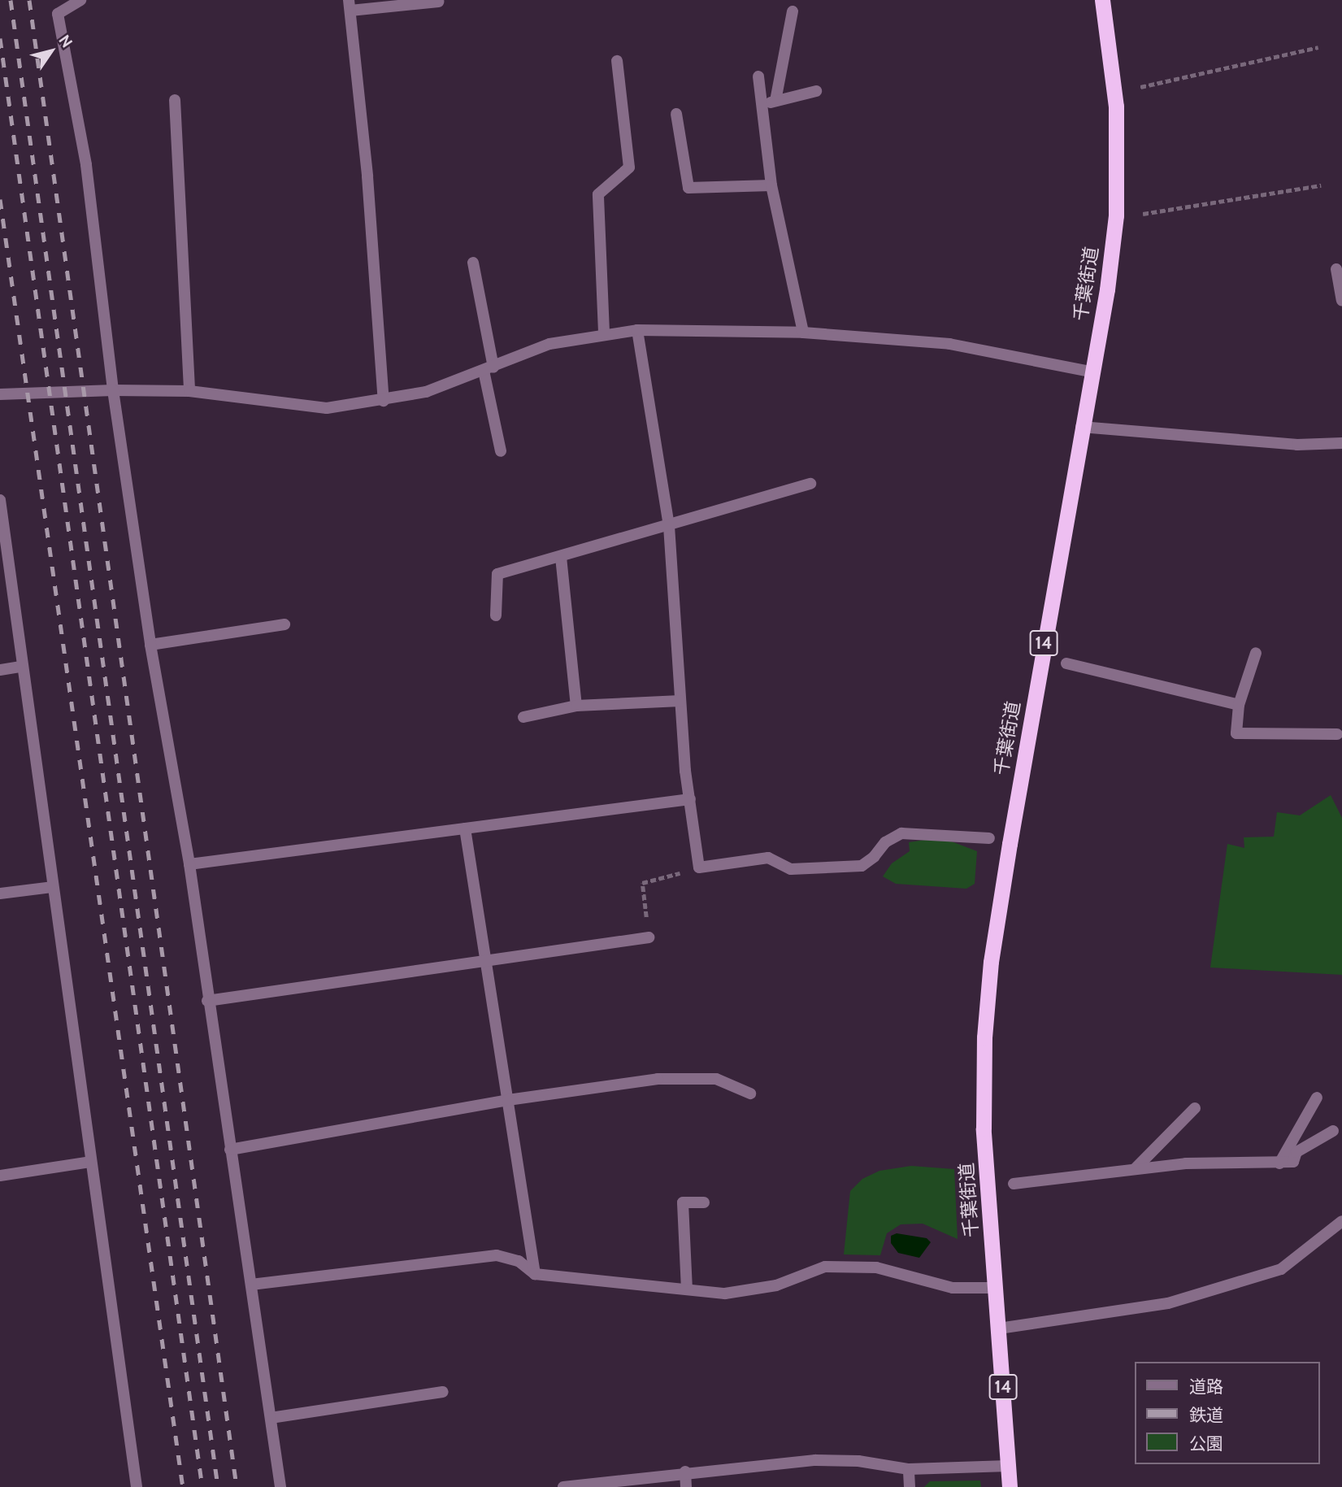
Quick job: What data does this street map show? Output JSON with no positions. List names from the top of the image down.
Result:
{
  "streets": {
    "highway": ["千葉街道", "14"]
  },
  "legend": ["道路", "鉄道", "公園"],
  "north": "top right"
}
